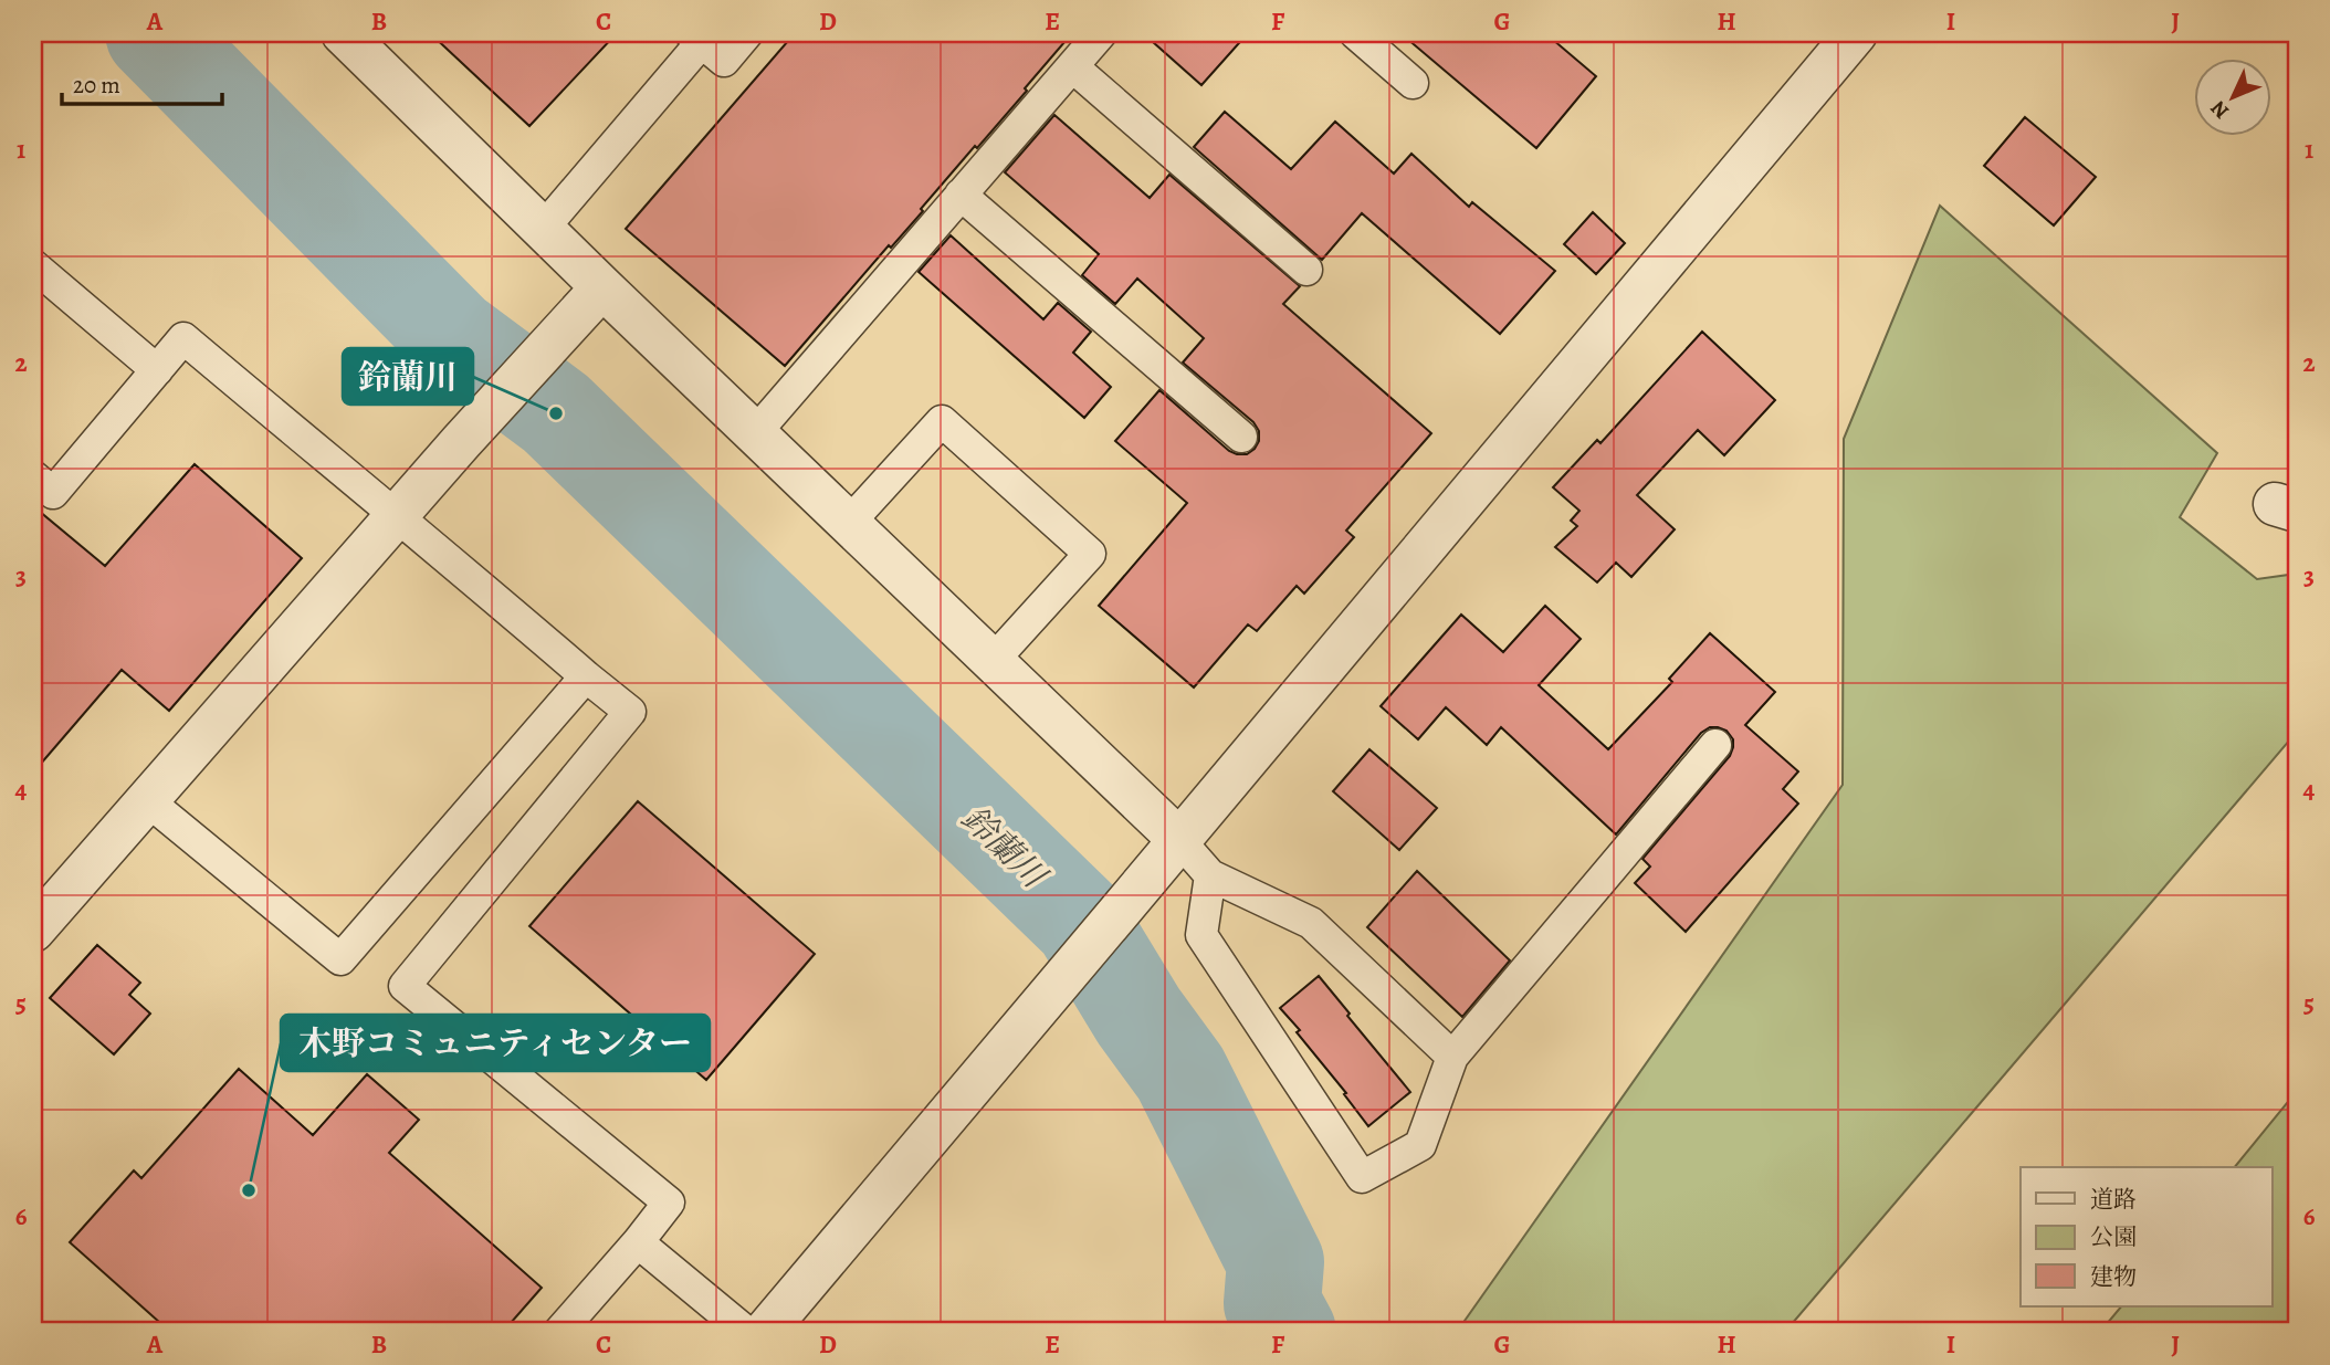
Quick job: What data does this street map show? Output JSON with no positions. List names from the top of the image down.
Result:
{
  "water": ["鈴蘭川"],
  "places": ["鈴蘭川", "木野コミュニティセンター"],
  "legend": ["道路", "公園", "建物"],
  "scale_bar": "20 m",
  "north": "bottom left",
  "grid": {
    "columns": [
      "A",
      "B",
      "C",
      "D",
      "E",
      "F",
      "G",
      "H",
      "I",
      "J"
    ],
    "rows": [
      "1",
      "2",
      "3",
      "4",
      "5",
      "6"
    ]
  }
}
